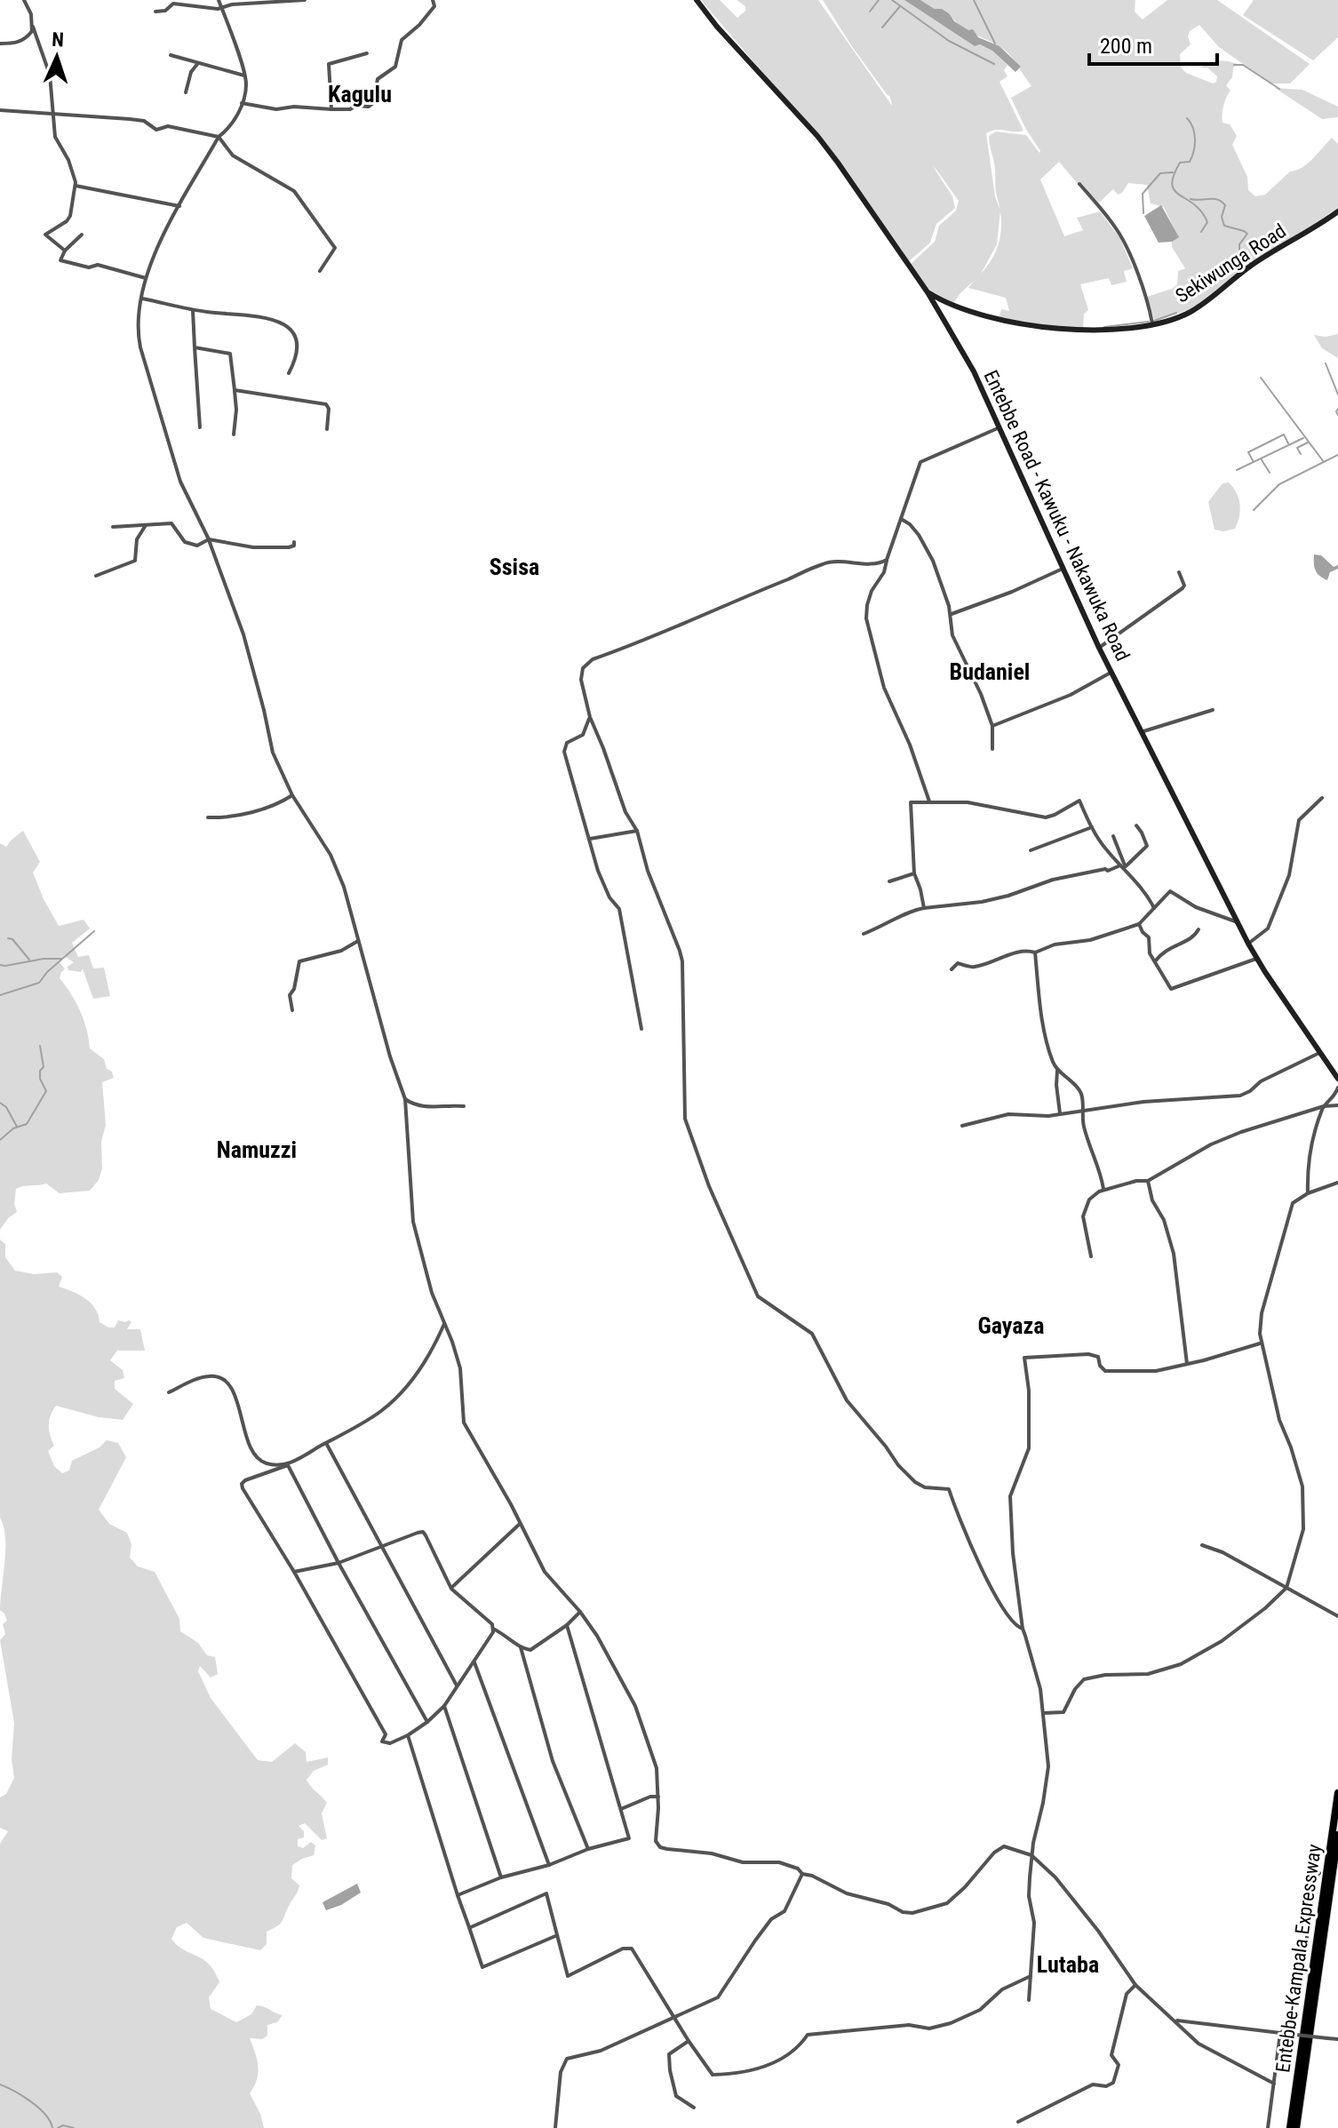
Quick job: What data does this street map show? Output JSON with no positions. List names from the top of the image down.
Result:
{
  "streets": {
    "highway": ["Entebbe-Kampala Expressway"],
    "main road": ["Sekiwunga Road", "Entebbe Road - Kawuku - Nakawuka Road"]
  },
  "crossings": [
    ["Sekiwunga Road", "Entebbe Road - Kawuku - Nakawuka Road"]
  ],
  "districts": [
    "Kagulu",
    "Ssisa",
    "Budaniel",
    "Namuzzi",
    "Gayaza",
    "Lutaba"
  ],
  "scale_bar": "200 m",
  "north": "top"
}
